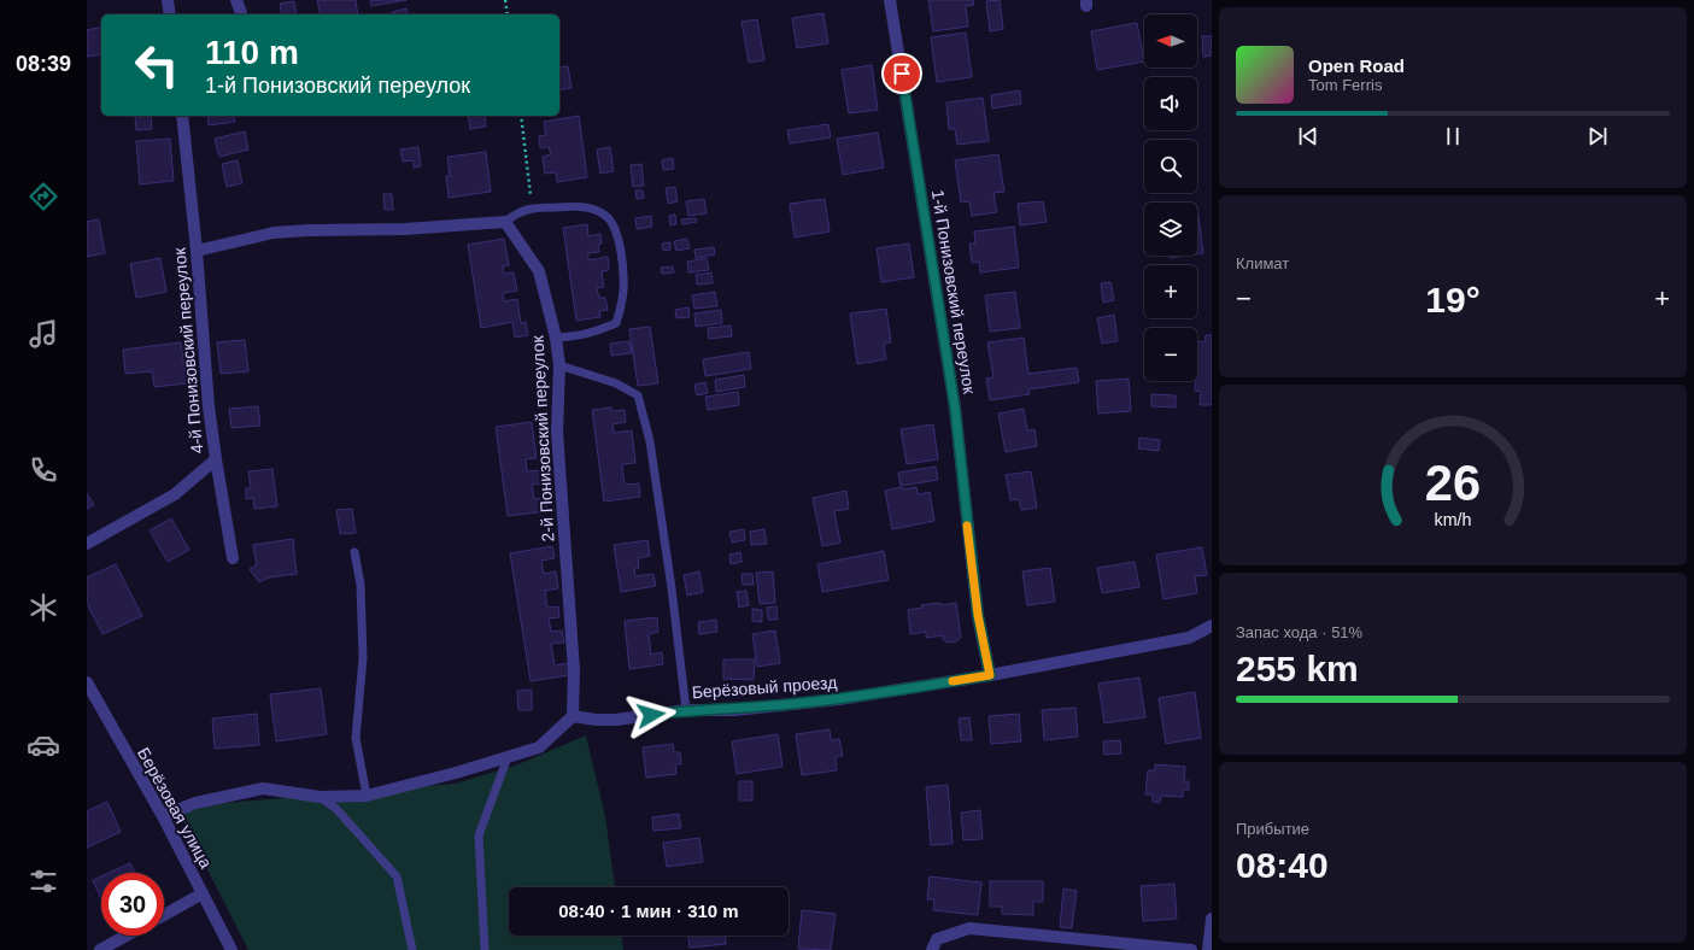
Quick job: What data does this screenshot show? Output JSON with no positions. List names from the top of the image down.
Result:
{
  "streets": {
    "street": [
      "1-й Понизовский переулок",
      "4-й Понизовский переулок",
      "2-й Понизовский переулок",
      "Берёзовый проезд",
      "Берёзовая улица"
    ]
  },
  "crossings": [
    ["1-й Понизовский переулок", "Берёзовый проезд"],
    ["2-й Понизовский переулок", "Берёзовый проезд"]
  ],
  "north": "left",
  "page": {
    "tabs": "08:39",
    "map_buttons": ["+", "−"],
    "turn": ["110 m", "1-й Понизовский переулок"],
    "song": ["Open Road", "Tom Ferris"],
    "tile": [
      "Климат",
      ["Запас хода · 51%", "255 km"],
      ["Прибытие", "08:40"]
    ],
    "heat": ["−", "19°", "+"],
    "limit": "30",
    "trip": "08:40 · 1 мин · 310 m",
    "gauge": ["26", "km/h"]
  }
}
